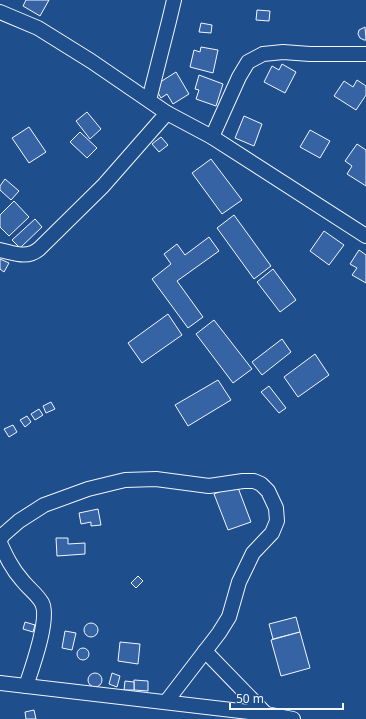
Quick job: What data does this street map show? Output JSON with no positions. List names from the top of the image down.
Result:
{
  "scale_bar": "50 m"
}
